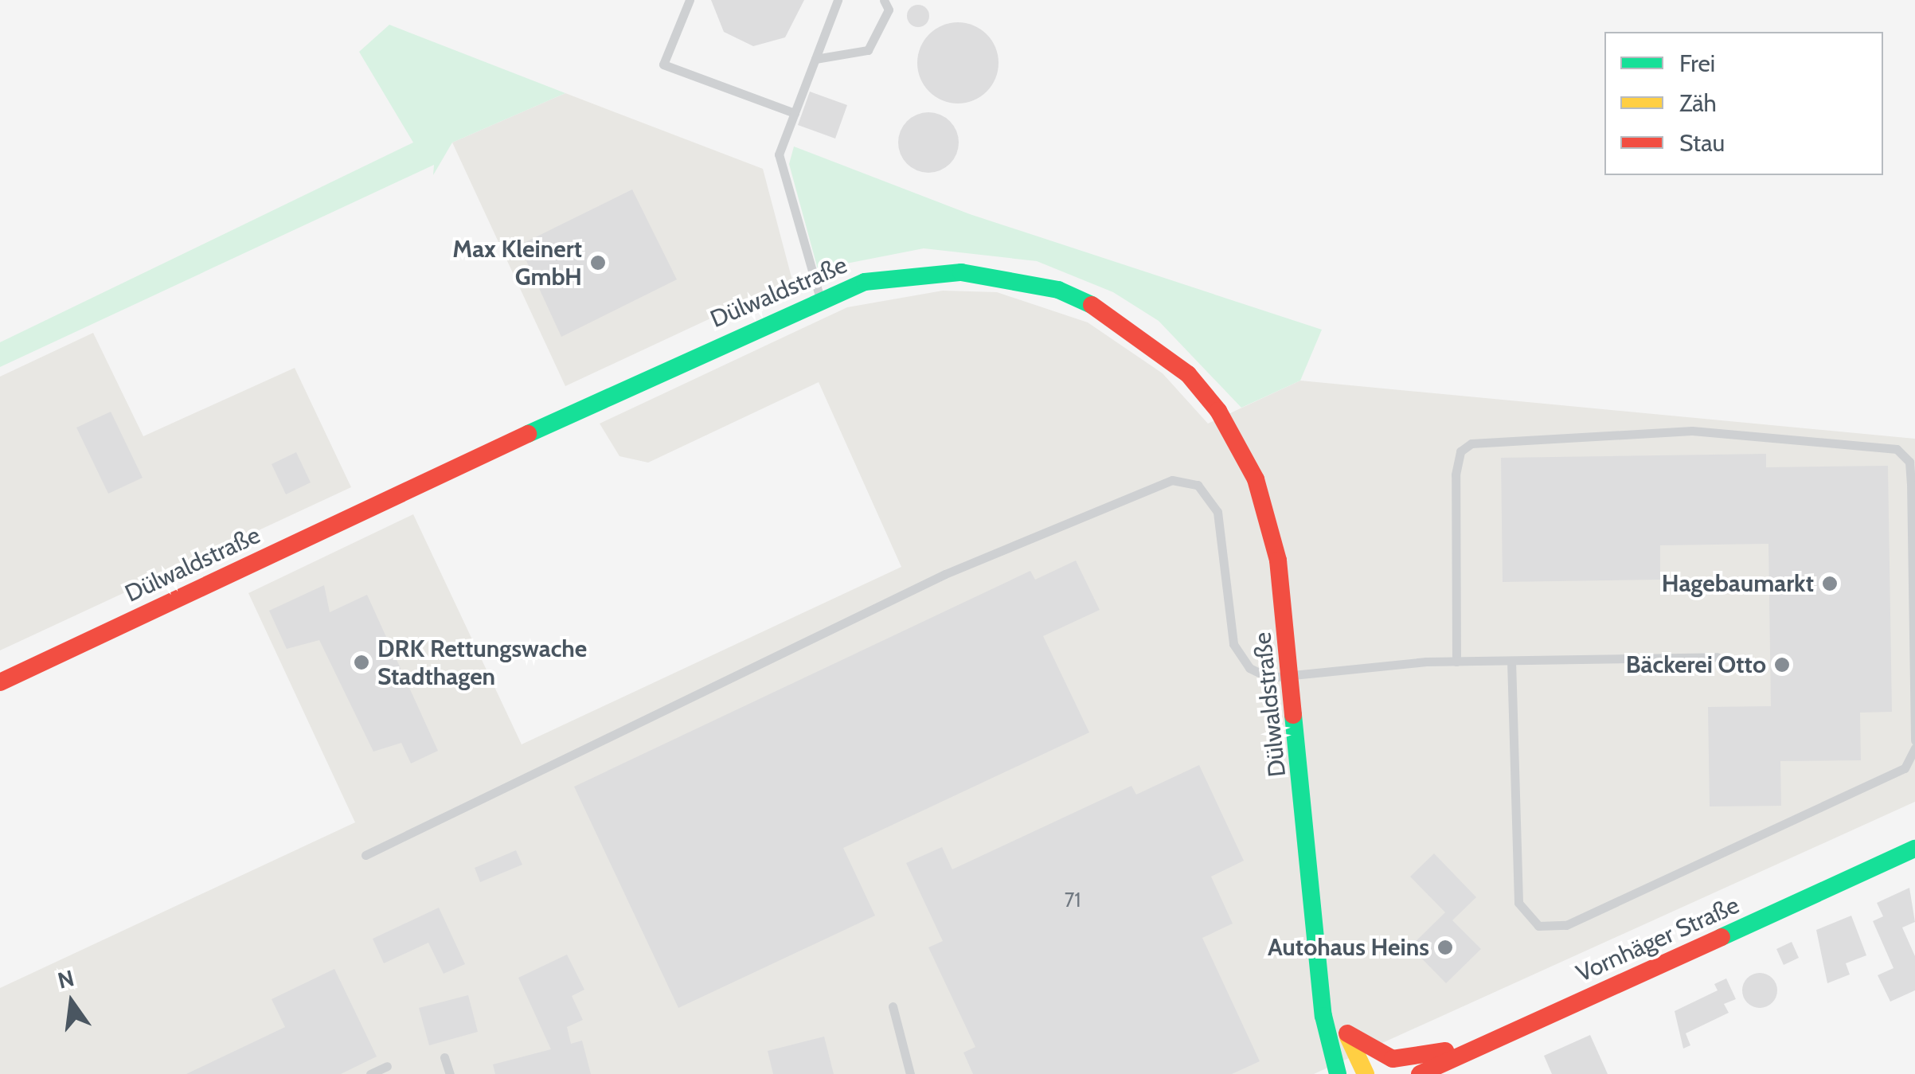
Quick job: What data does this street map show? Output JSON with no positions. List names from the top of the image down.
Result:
{
  "streets": {
    "street": ["Dülwaldstraße", "Vornhäger Straße"]
  },
  "places": [
    "Max Kleinert GmbH",
    "Hagebaumarkt",
    "DRK Rettungswache Stadthagen",
    "Bäckerei Otto",
    "Autohaus Heins"
  ],
  "house_numbers": ["71"],
  "legend": ["Frei", "Zäh", "Stau"],
  "north": "top"
}
